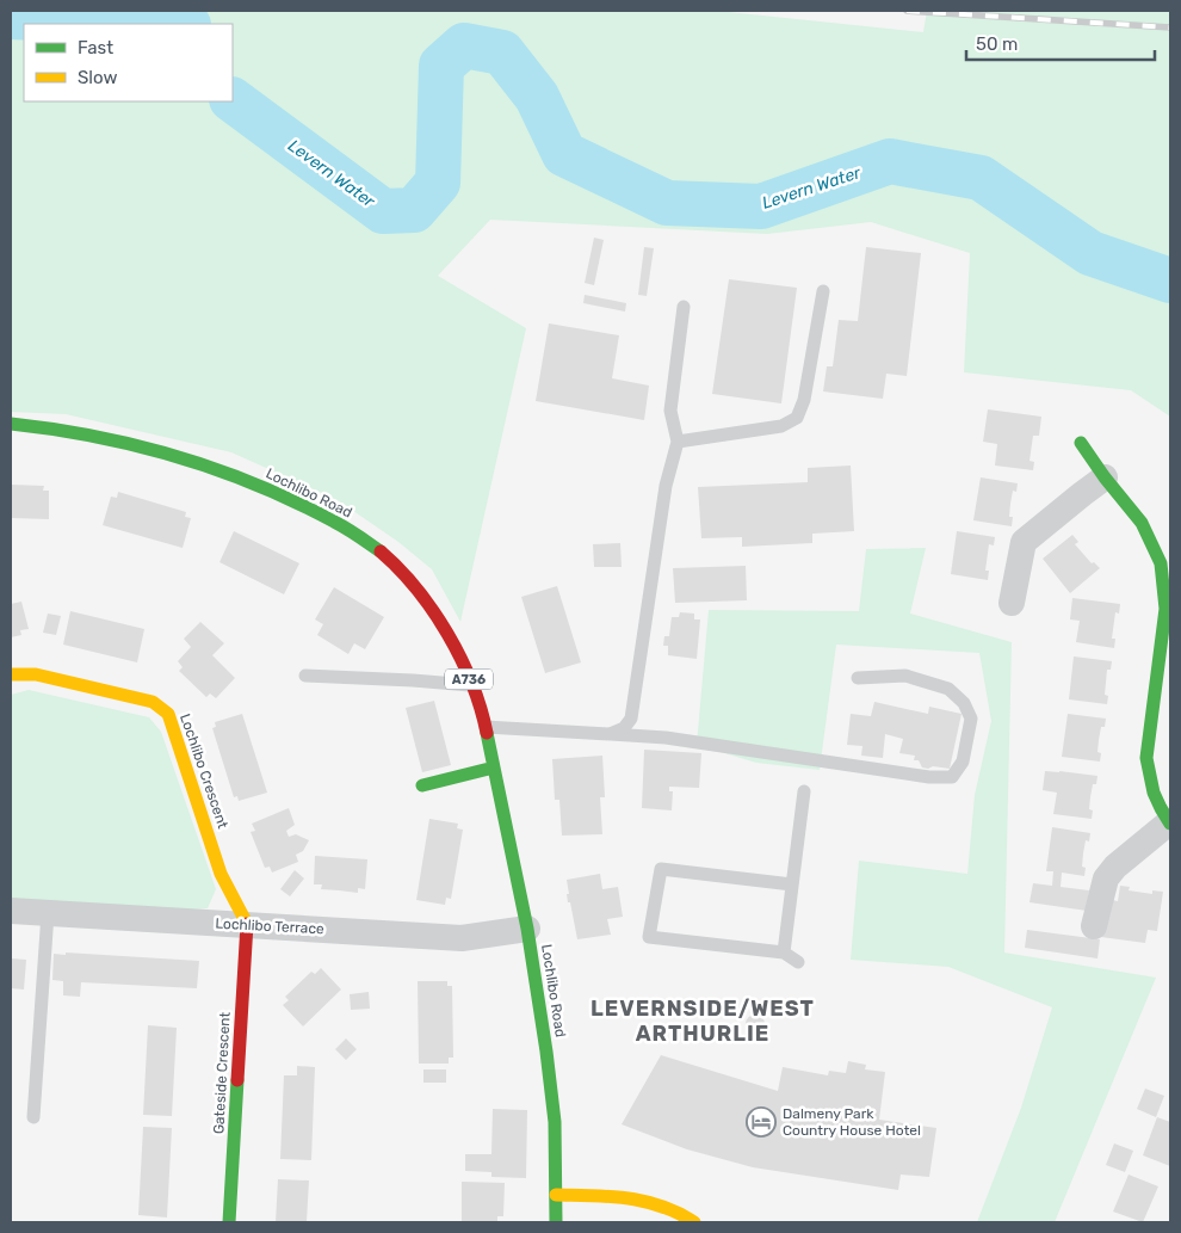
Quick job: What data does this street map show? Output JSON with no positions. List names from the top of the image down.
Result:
{
  "streets": {
    "street": [
      "Lochlibo Road",
      "A736",
      "Lochlibo Crescent",
      "Lochlibo Terrace",
      "Gateside Crescent"
    ]
  },
  "crossings": [
    ["Lochlibo Road", "Lochlibo Terrace"],
    ["Lochlibo Crescent", "Lochlibo Terrace"],
    ["Lochlibo Crescent", "Gateside Crescent"],
    ["Lochlibo Terrace", "Gateside Crescent"]
  ],
  "districts": ["LEVERNSIDE/WEST ARTHURLIE"],
  "water": ["Levern Water"],
  "places": {
    "hotel": ["Dalmeny Park Country House Hotel"]
  },
  "legend": ["Fast", "Slow"],
  "scale_bar": "50 m"
}
